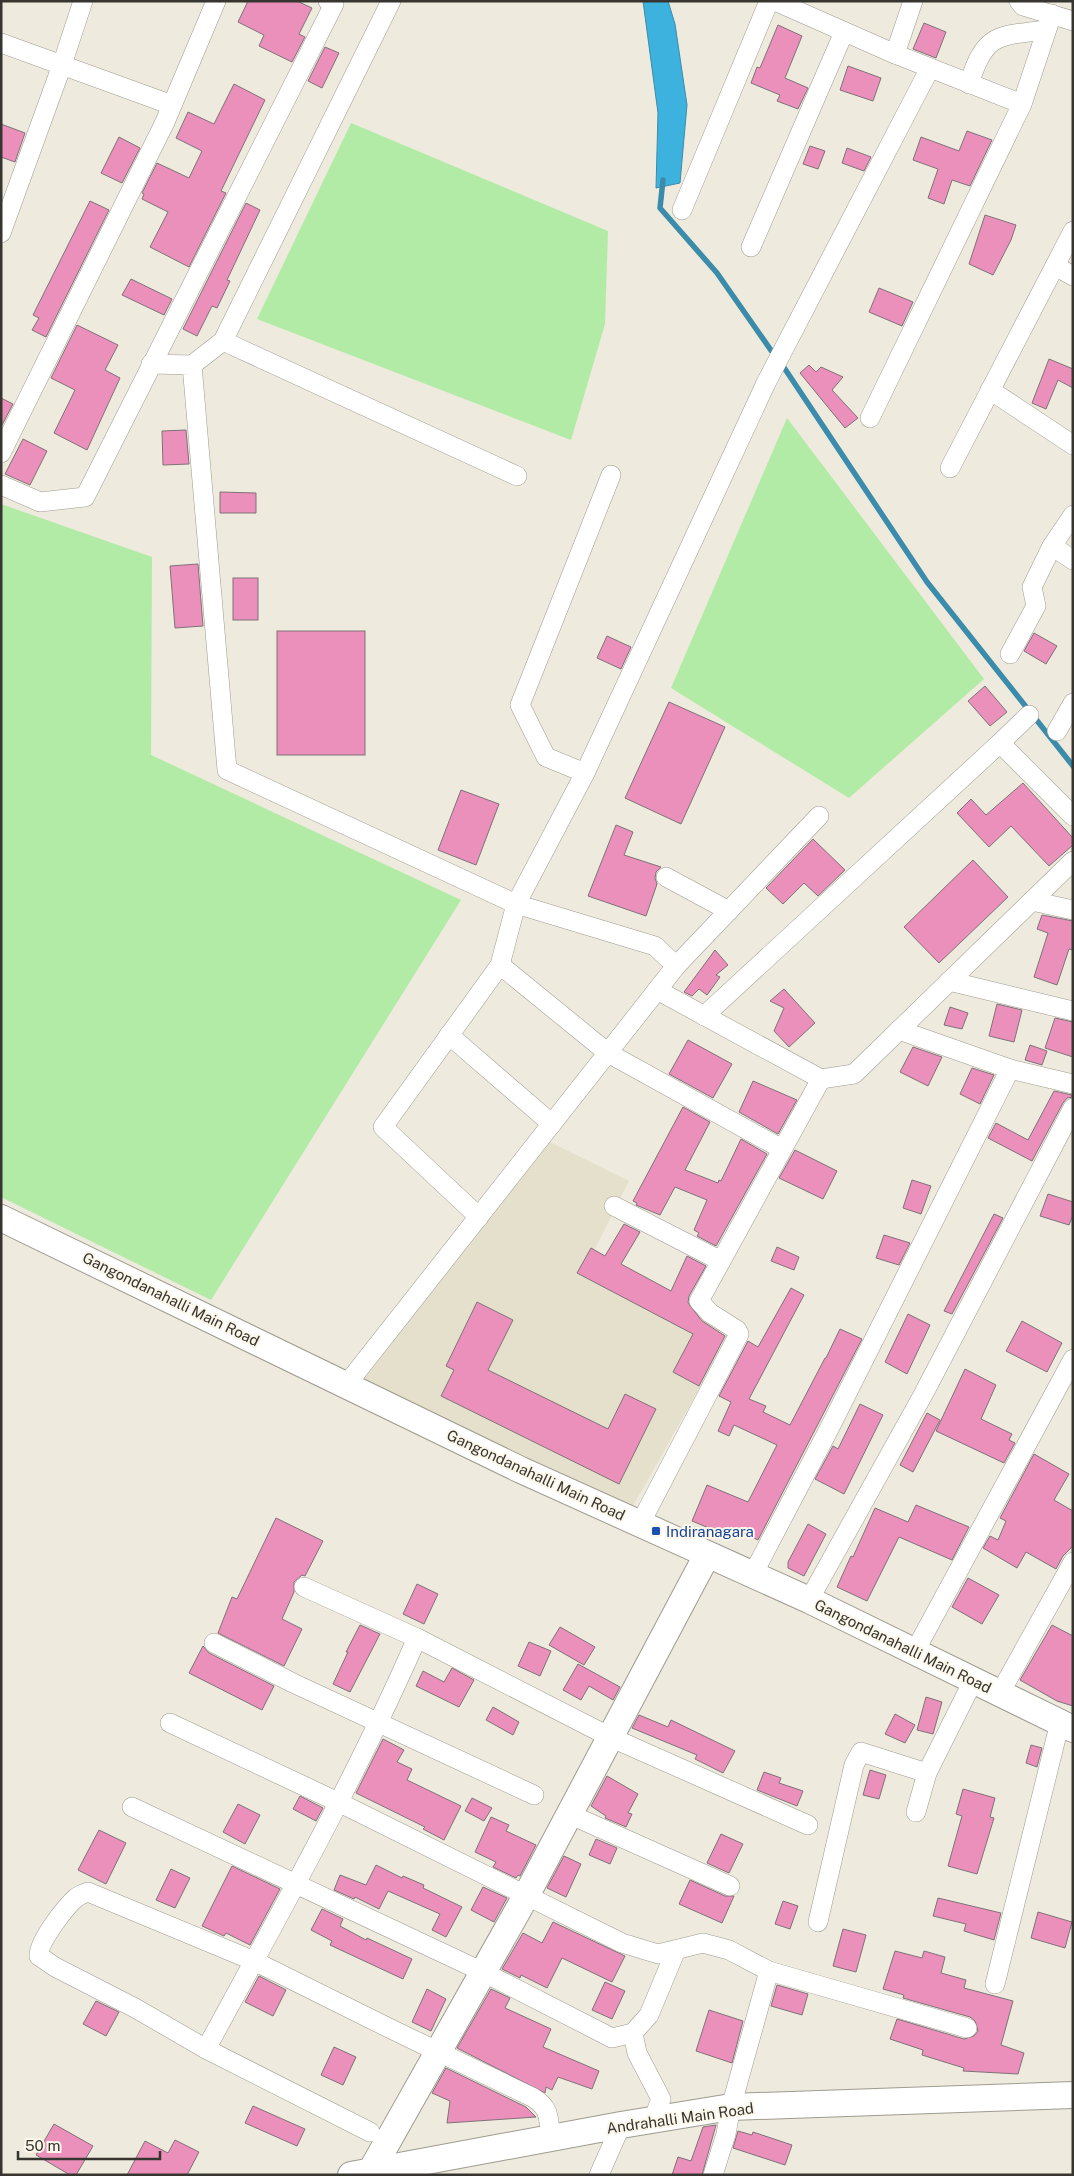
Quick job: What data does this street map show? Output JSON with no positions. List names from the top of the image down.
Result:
{
  "streets": {
    "street": ["Gangondanahalli Main Road", "Andrahalli Main Road"]
  },
  "places": {
    "transit": ["Indiranagara"]
  },
  "scale_bar": "50 m"
}
